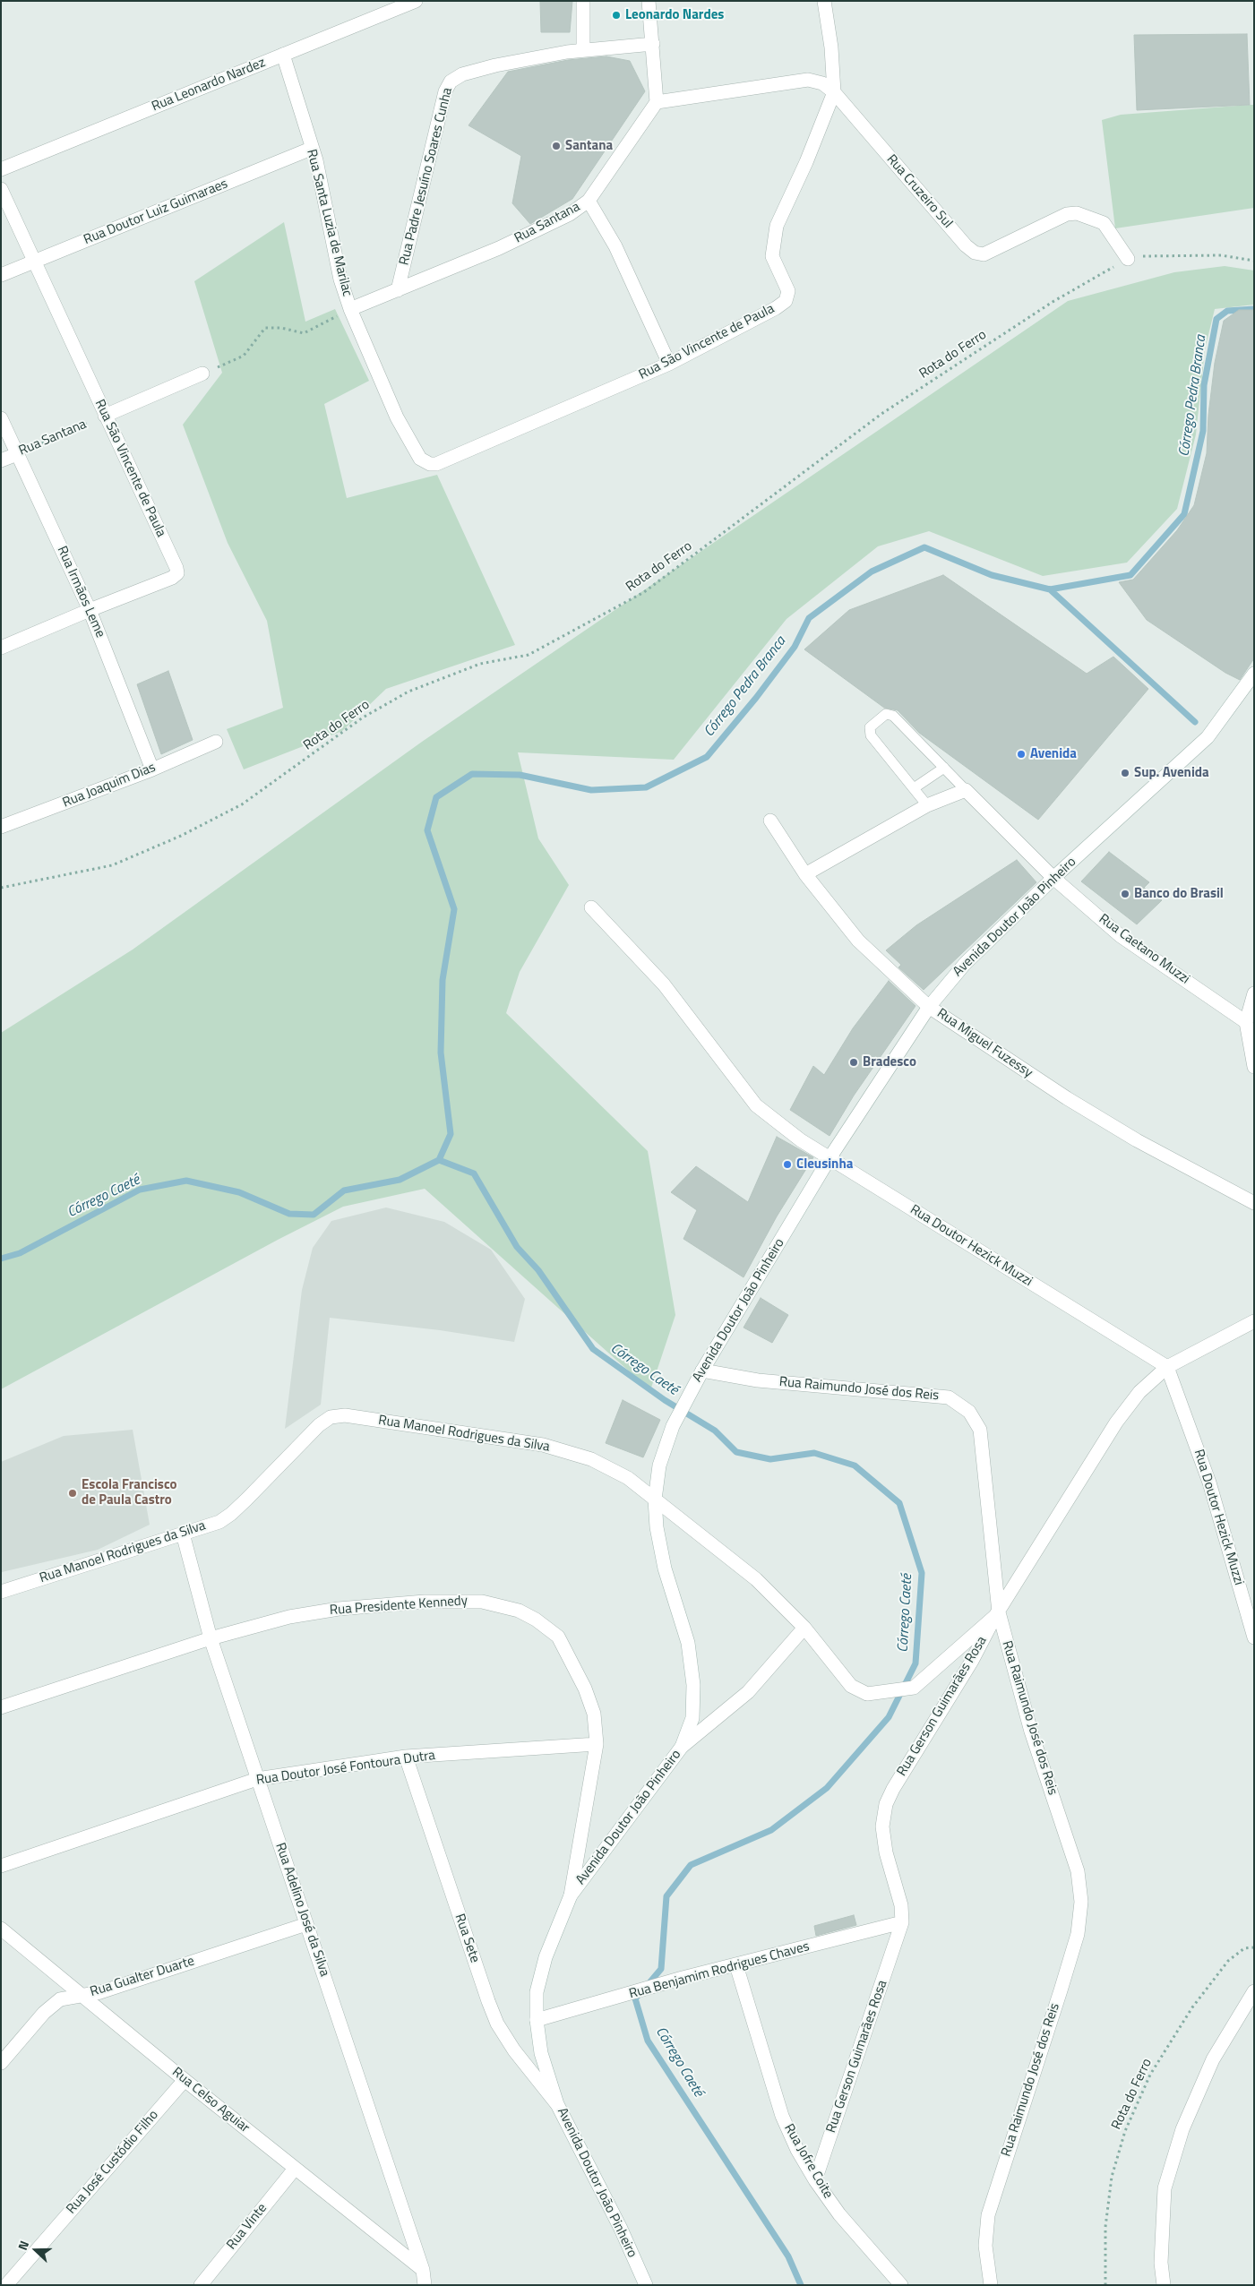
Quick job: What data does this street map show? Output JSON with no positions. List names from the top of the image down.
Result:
{
  "streets": {
    "street": [
      "Rua Leonardo Nardez",
      "Rua Padre Jesuíno Soares Cunha",
      "Rua Cruzeiro Sul",
      "Rua Doutor Luiz Guimaraes",
      "Rua Santa Luzia de Marilac",
      "Rua Santana",
      "Rua São Vincente de Paula",
      "Rua Irmãos Leme",
      "Rua Joaquim Dias",
      "Avenida Doutor João Pinheiro",
      "Rua Caetano Muzzi",
      "Rua Miguel Fuzessy",
      "Rua Doutor Hezick Muzzi",
      "Rua Raimundo José dos Reis",
      "Rua Manoel Rodrigues da Silva",
      "Rua Presidente Kennedy",
      "Rua Gerson Guimarães Rosa",
      "Rua Doutor José Fontoura Dutra",
      "Rua Adelino José da Silva",
      "Rua Sete",
      "Rua Benjamim Rodrigues Chaves",
      "Rua Gualter Duarte",
      "Rua Celso Aguiar",
      "Rua Jofre Coite",
      "Rua José Custódio Filho",
      "Rua Vinte"
    ],
    "path": ["Rota do Ferro"]
  },
  "crossings": [
    ["Rua Leonardo Nardez", "Rua Santa Luzia de Marilac"],
    ["Rua Padre Jesuíno Soares Cunha", "Rua Santana"],
    ["Rua Cruzeiro Sul", "Rua São Vincente de Paula"],
    ["Rua Cruzeiro Sul", "Rota do Ferro"],
    ["Rua Doutor Luiz Guimaraes", "Rua Santa Luzia de Marilac"],
    ["Rua Doutor Luiz Guimaraes", "Rua São Vincente de Paula"],
    ["Rua Santa Luzia de Marilac", "Rua Santana"],
    ["Rua Santa Luzia de Marilac", "Rua São Vincente de Paula"],
    ["Rua Santana", "Rua São Vincente de Paula"],
    ["Rua Santana", "Rua Irmãos Leme"],
    ["Rua São Vincente de Paula", "Rua Irmãos Leme"],
    ["Rua Irmãos Leme", "Rua Joaquim Dias"],
    ["Avenida Doutor João Pinheiro", "Rua Caetano Muzzi"],
    ["Avenida Doutor João Pinheiro", "Rua Miguel Fuzessy"],
    ["Avenida Doutor João Pinheiro", "Rua Doutor Hezick Muzzi"],
    ["Avenida Doutor João Pinheiro", "Rua Raimundo José dos Reis"],
    ["Avenida Doutor João Pinheiro", "Rua Manoel Rodrigues da Silva"],
    ["Avenida Doutor João Pinheiro", "Rua Presidente Kennedy"],
    ["Avenida Doutor João Pinheiro", "Rua Sete"],
    ["Avenida Doutor João Pinheiro", "Rua Benjamim Rodrigues Chaves"],
    ["Rua Doutor Hezick Muzzi", "Rua Gerson Guimarães Rosa"],
    ["Rua Raimundo José dos Reis", "Rua Manoel Rodrigues da Silva"],
    ["Rua Raimundo José dos Reis", "Rua Gerson Guimarães Rosa"],
    ["Rua Manoel Rodrigues da Silva", "Rua Gerson Guimarães Rosa"],
    ["Rua Manoel Rodrigues da Silva", "Rua Adelino José da Silva"],
    ["Rua Presidente Kennedy", "Rua Doutor José Fontoura Dutra"],
    ["Rua Presidente Kennedy", "Rua Adelino José da Silva"],
    ["Rua Gerson Guimarães Rosa", "Rua Benjamim Rodrigues Chaves"],
    ["Rua Gerson Guimarães Rosa", "Rua Jofre Coite"],
    ["Rua Doutor José Fontoura Dutra", "Rua Adelino José da Silva"],
    ["Rua Doutor José Fontoura Dutra", "Rua Sete"],
    ["Rua Adelino José da Silva", "Rua Gualter Duarte"],
    ["Rua Adelino José da Silva", "Rua Celso Aguiar"],
    ["Rua Benjamim Rodrigues Chaves", "Rua Jofre Coite"],
    ["Rua Gualter Duarte", "Rua Celso Aguiar"],
    ["Rua Celso Aguiar", "Rua José Custódio Filho"],
    ["Rua Celso Aguiar", "Rua Vinte"]
  ],
  "water": ["Córrego Pedra Branca", "Córrego Caeté"],
  "places": [
    "Leonardo Nardes",
    "Santana",
    "Avenida",
    "Sup. Avenida",
    "Banco do Brasil",
    "Bradesco",
    "Cleusinha",
    "Escola Francisco de Paula Castro"
  ],
  "north": "left"
}
